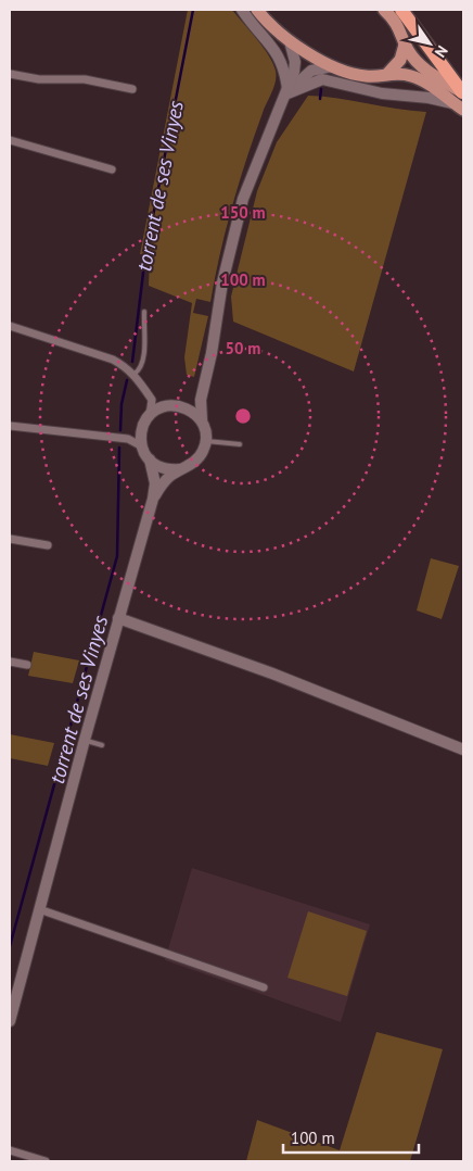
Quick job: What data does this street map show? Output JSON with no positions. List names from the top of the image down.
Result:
{
  "water": ["torrent de ses Vinyes"],
  "scale_bar": "100 m",
  "north": "bottom right",
  "rings": ["150 m", "100 m", "50 m"]
}
